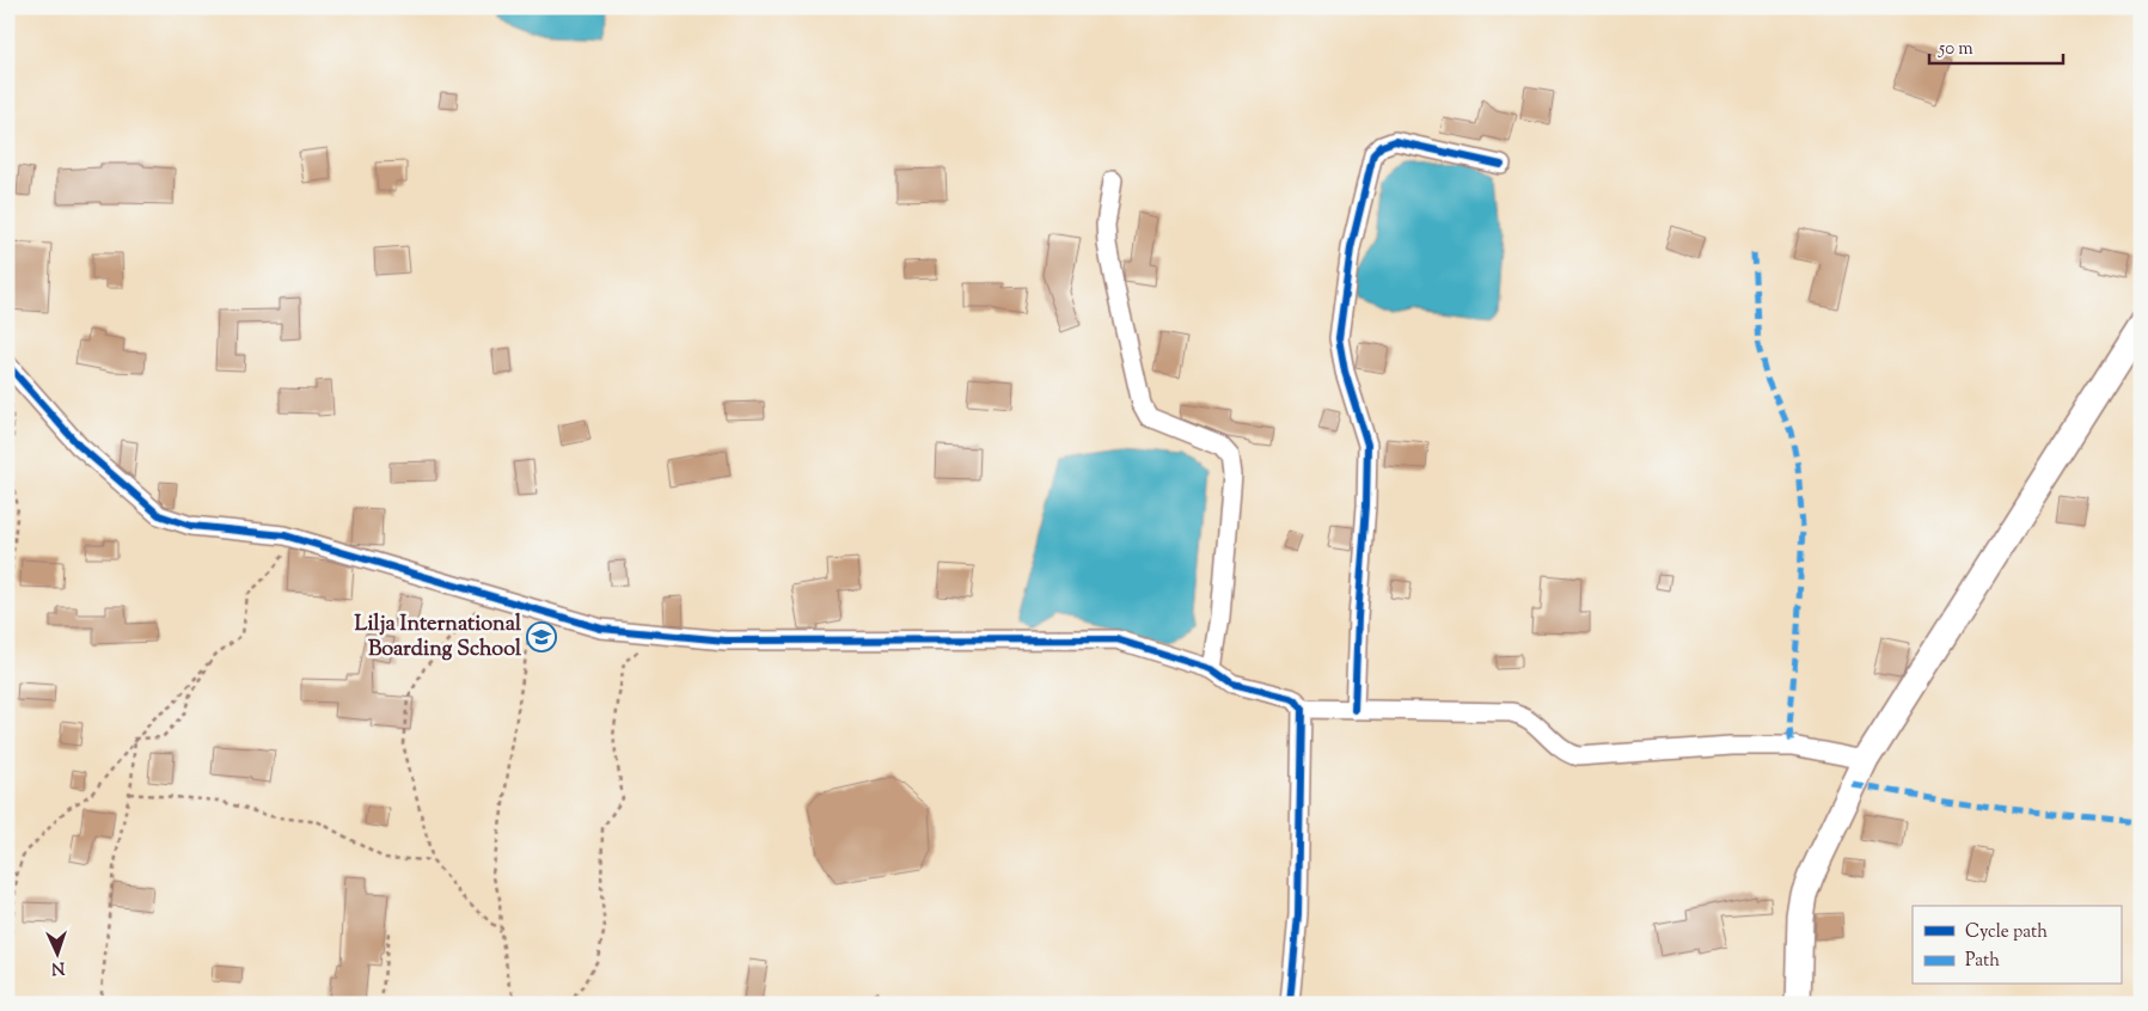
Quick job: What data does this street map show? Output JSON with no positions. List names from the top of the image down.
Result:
{
  "places": {
    "school or university": ["Lilja International Boarding School"]
  },
  "legend": ["Cycle path", "Path"],
  "scale_bar": "50 m",
  "north": "bottom"
}
